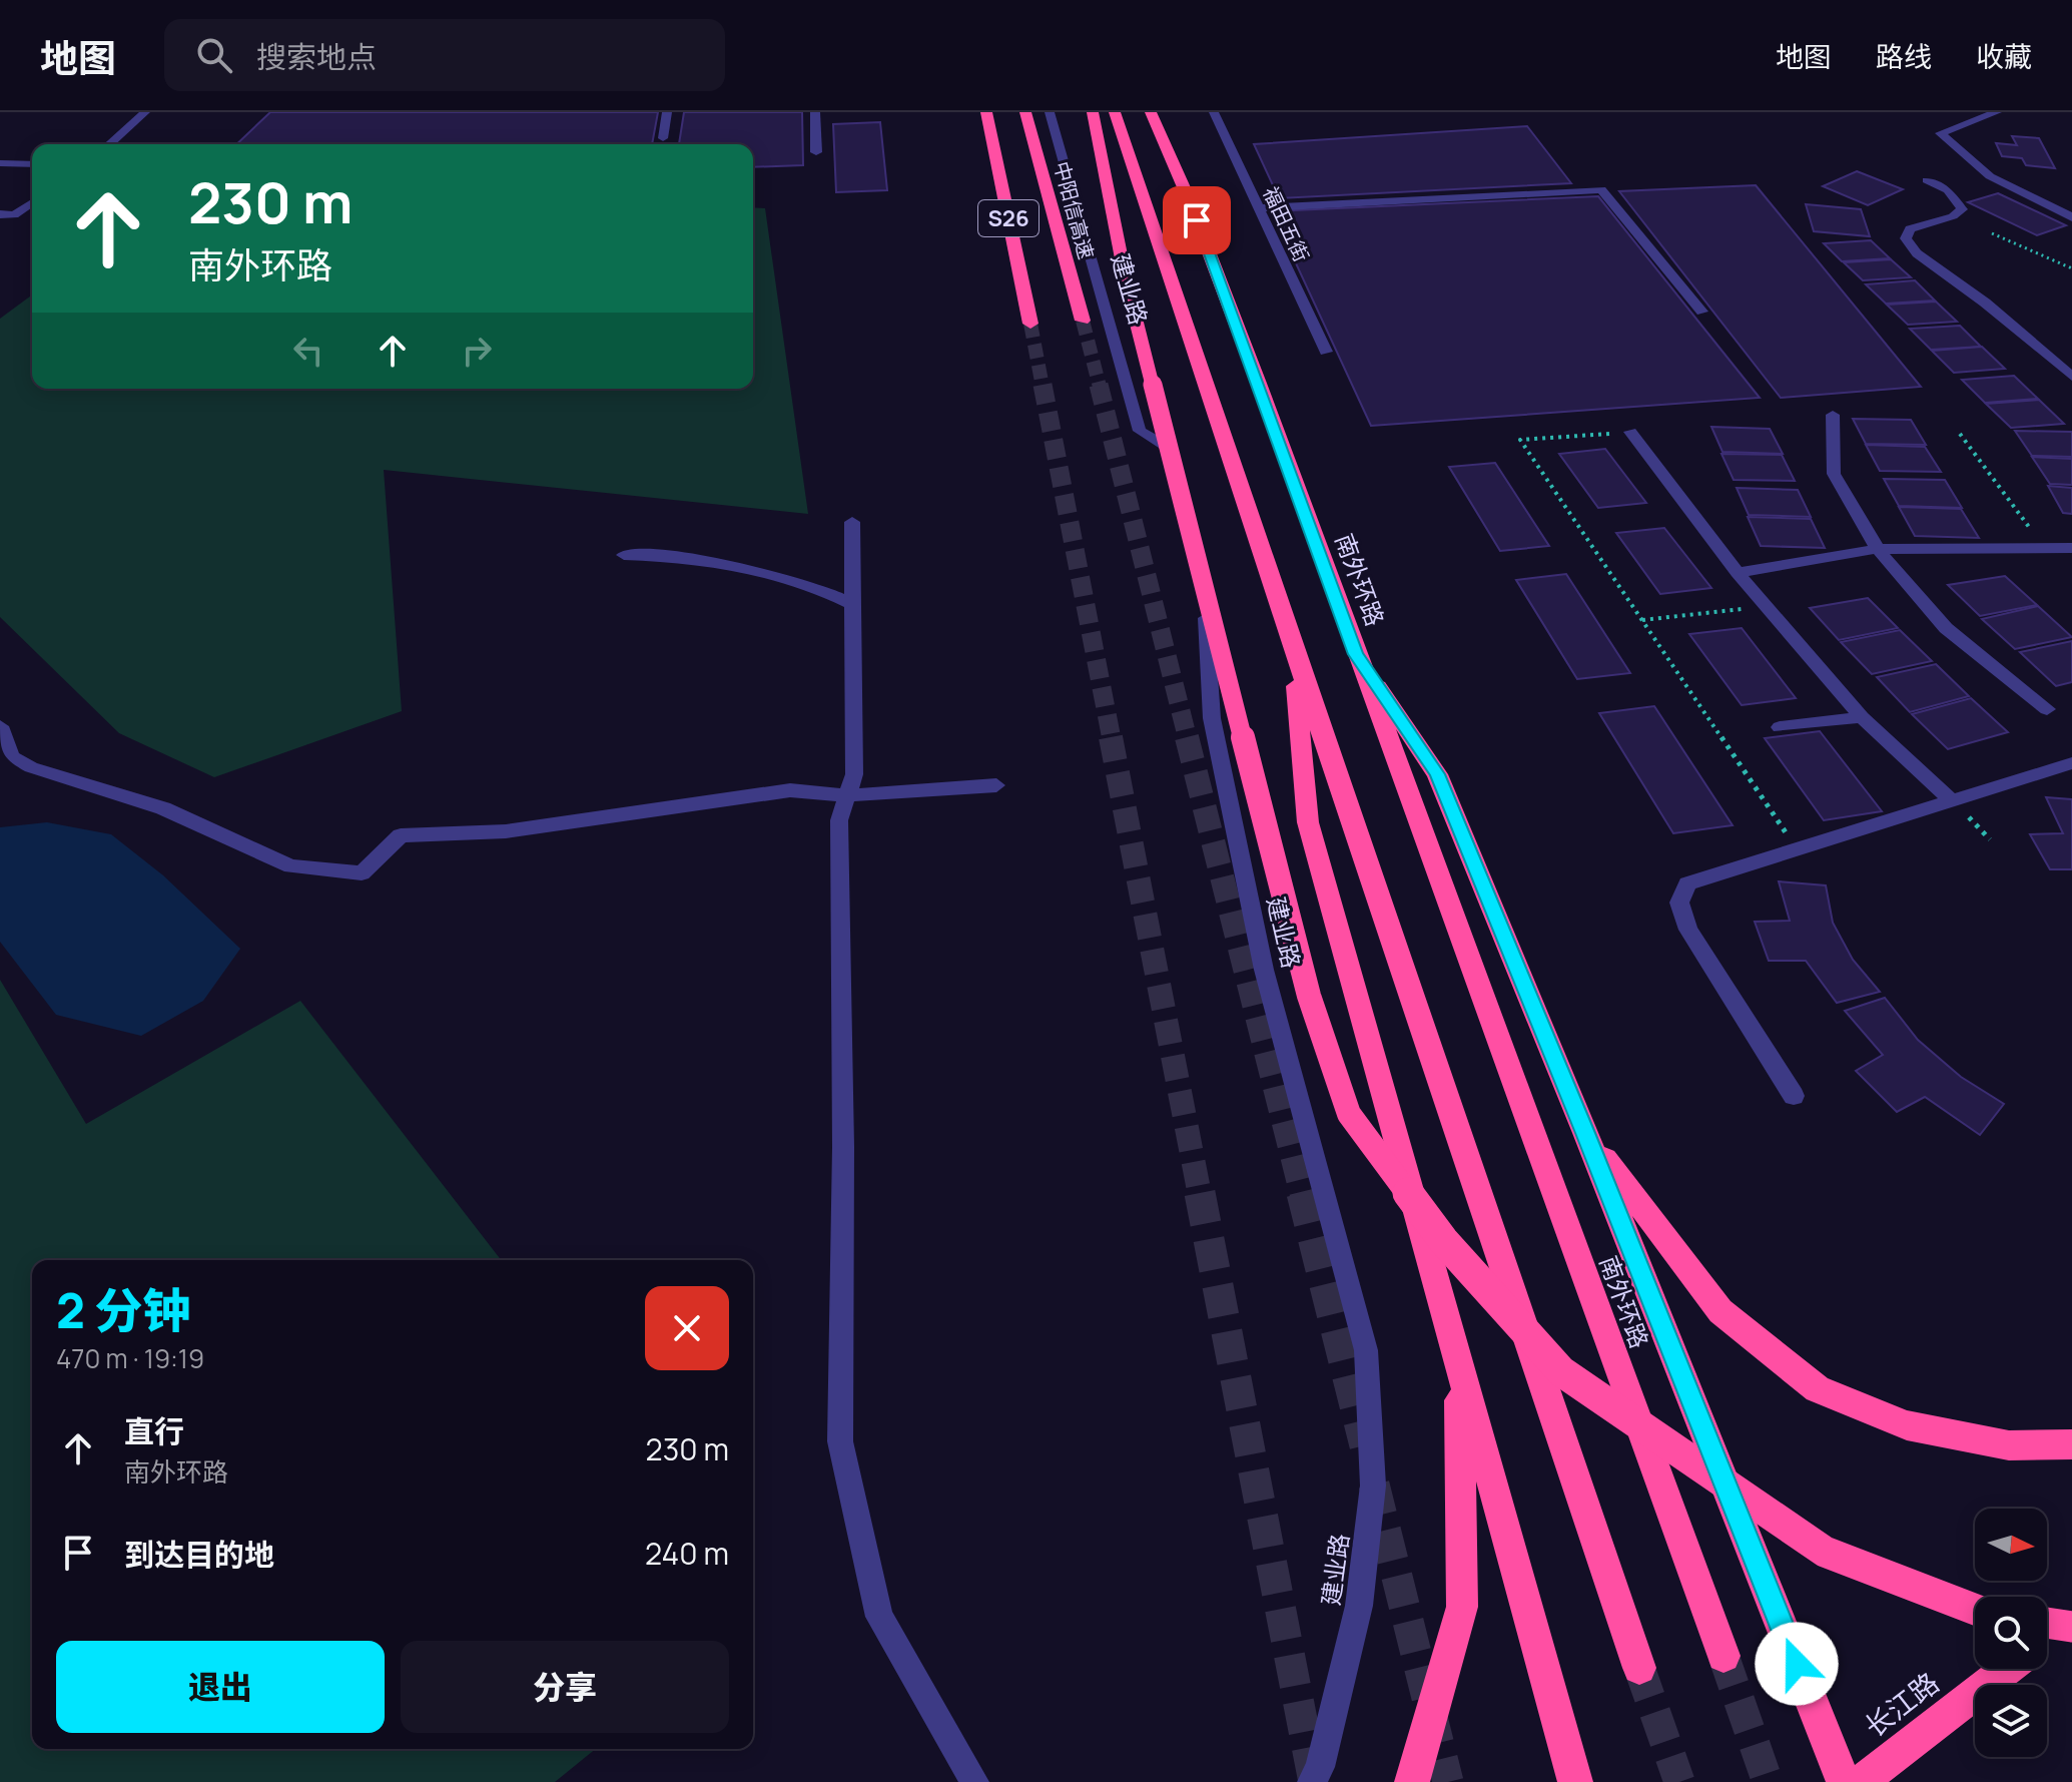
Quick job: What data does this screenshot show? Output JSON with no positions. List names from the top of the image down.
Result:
{
  "streets": {
    "highway": [
      "中阳信高速",
      "S26",
      "南外环路",
      "长江路"
    ],
    "street": ["福田五街", "建业路"]
  },
  "north": "right",
  "page": {
    "header": "地图",
    "search": "搜索地点",
    "nav": ["地图", "路线", "收藏"],
    "turn": ["230 m", "南外环路"],
    "heading": ["2 分钟", "470 m · 19:19"],
    "list": [
      {
        "name": "直行",
        "note": "南外环路",
        "value": "230 m"
      },
      {
        "name": "到达目的地",
        "value": "240 m"
      }
    ],
    "buttons": ["退出", "分享"]
  }
}
